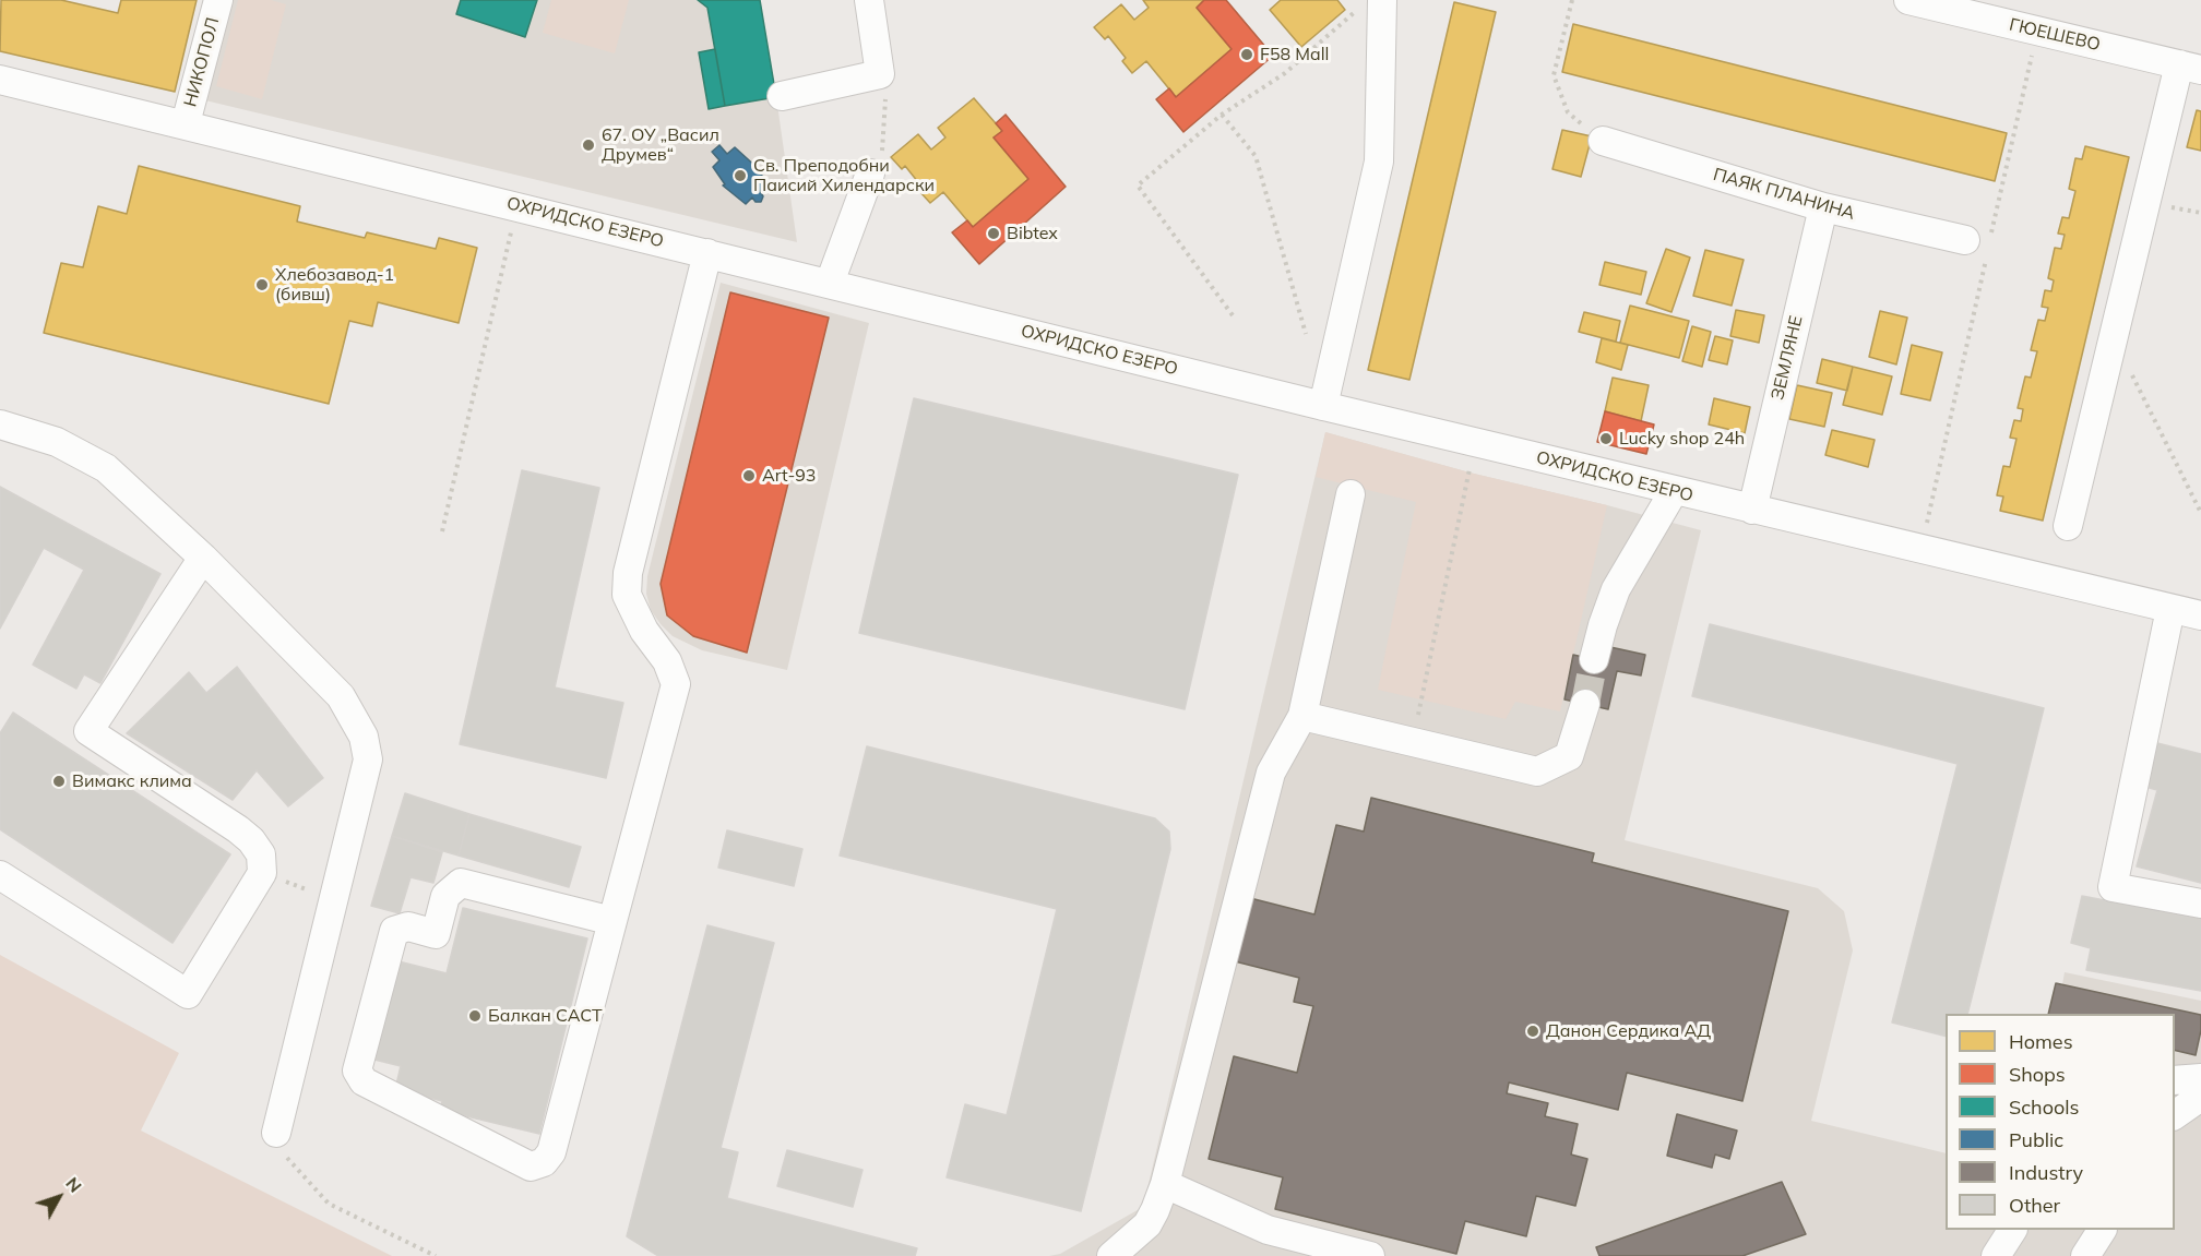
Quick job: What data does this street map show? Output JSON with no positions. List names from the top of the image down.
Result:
{
  "streets": {
    "street": [
      "ГЮЕШЕВО",
      "НИКОПОЛ",
      "ПАЯК ПЛАНИНА",
      "ОХРИДСКО ЕЗЕРО",
      "ЗЕМЛЯНЕ"
    ]
  },
  "crossings": [
    ["НИКОПОЛ", "ОХРИДСКО ЕЗЕРО"],
    ["ПАЯК ПЛАНИНА", "ЗЕМЛЯНЕ"],
    ["ОХРИДСКО ЕЗЕРО", "ЗЕМЛЯНЕ"]
  ],
  "places": [
    "F58 Mall",
    "67. ОУ „Васил Друмев“",
    "Св. Преподобни Паисий Хилендарски",
    "Bibtex",
    "Хлебозавод-1 (бивш)",
    "Lucky shop 24h",
    "Art-93",
    "Вимакс клима",
    "Балкан САСТ",
    "Данон Сердика АД"
  ],
  "legend": [
    "Homes",
    "Shops",
    "Schools",
    "Public",
    "Industry",
    "Other"
  ],
  "north": "top right"
}
